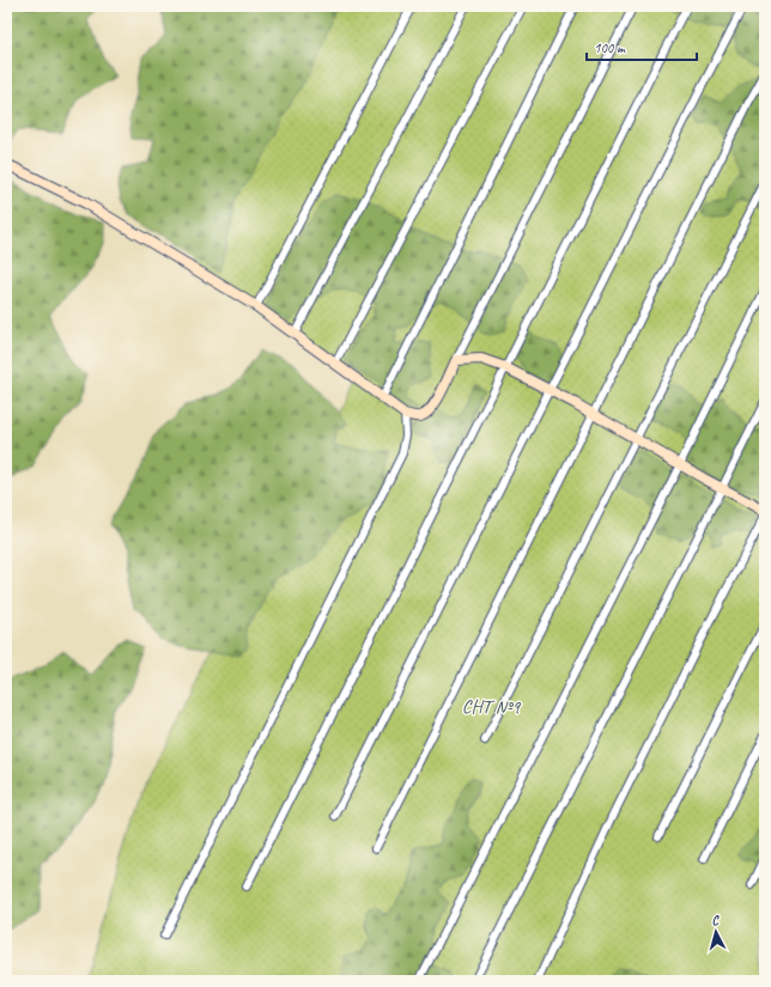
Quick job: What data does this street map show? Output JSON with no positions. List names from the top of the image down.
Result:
{
  "parks": ["СНТ №9"],
  "scale_bar": "100 m",
  "north": "top"
}
